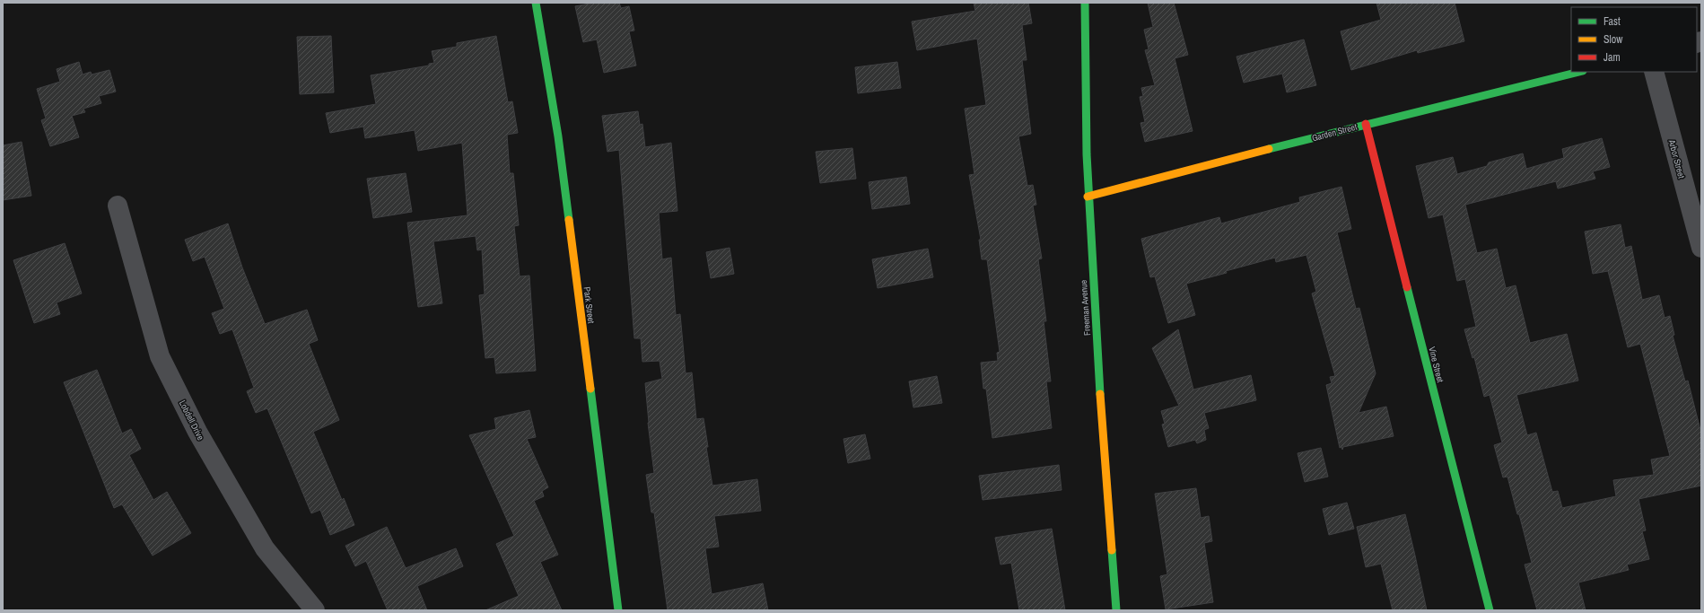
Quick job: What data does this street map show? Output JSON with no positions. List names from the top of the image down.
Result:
{
  "streets": {
    "street": [
      "Garden Street",
      "Arbor Street",
      "Park Street",
      "Freeman Avenue",
      "Vine Street",
      "Lobdell Drive"
    ]
  },
  "crossings": [
    ["Garden Street", "Freeman Avenue"],
    ["Garden Street", "Vine Street"]
  ],
  "legend": ["Fast", "Slow", "Jam"]
}
